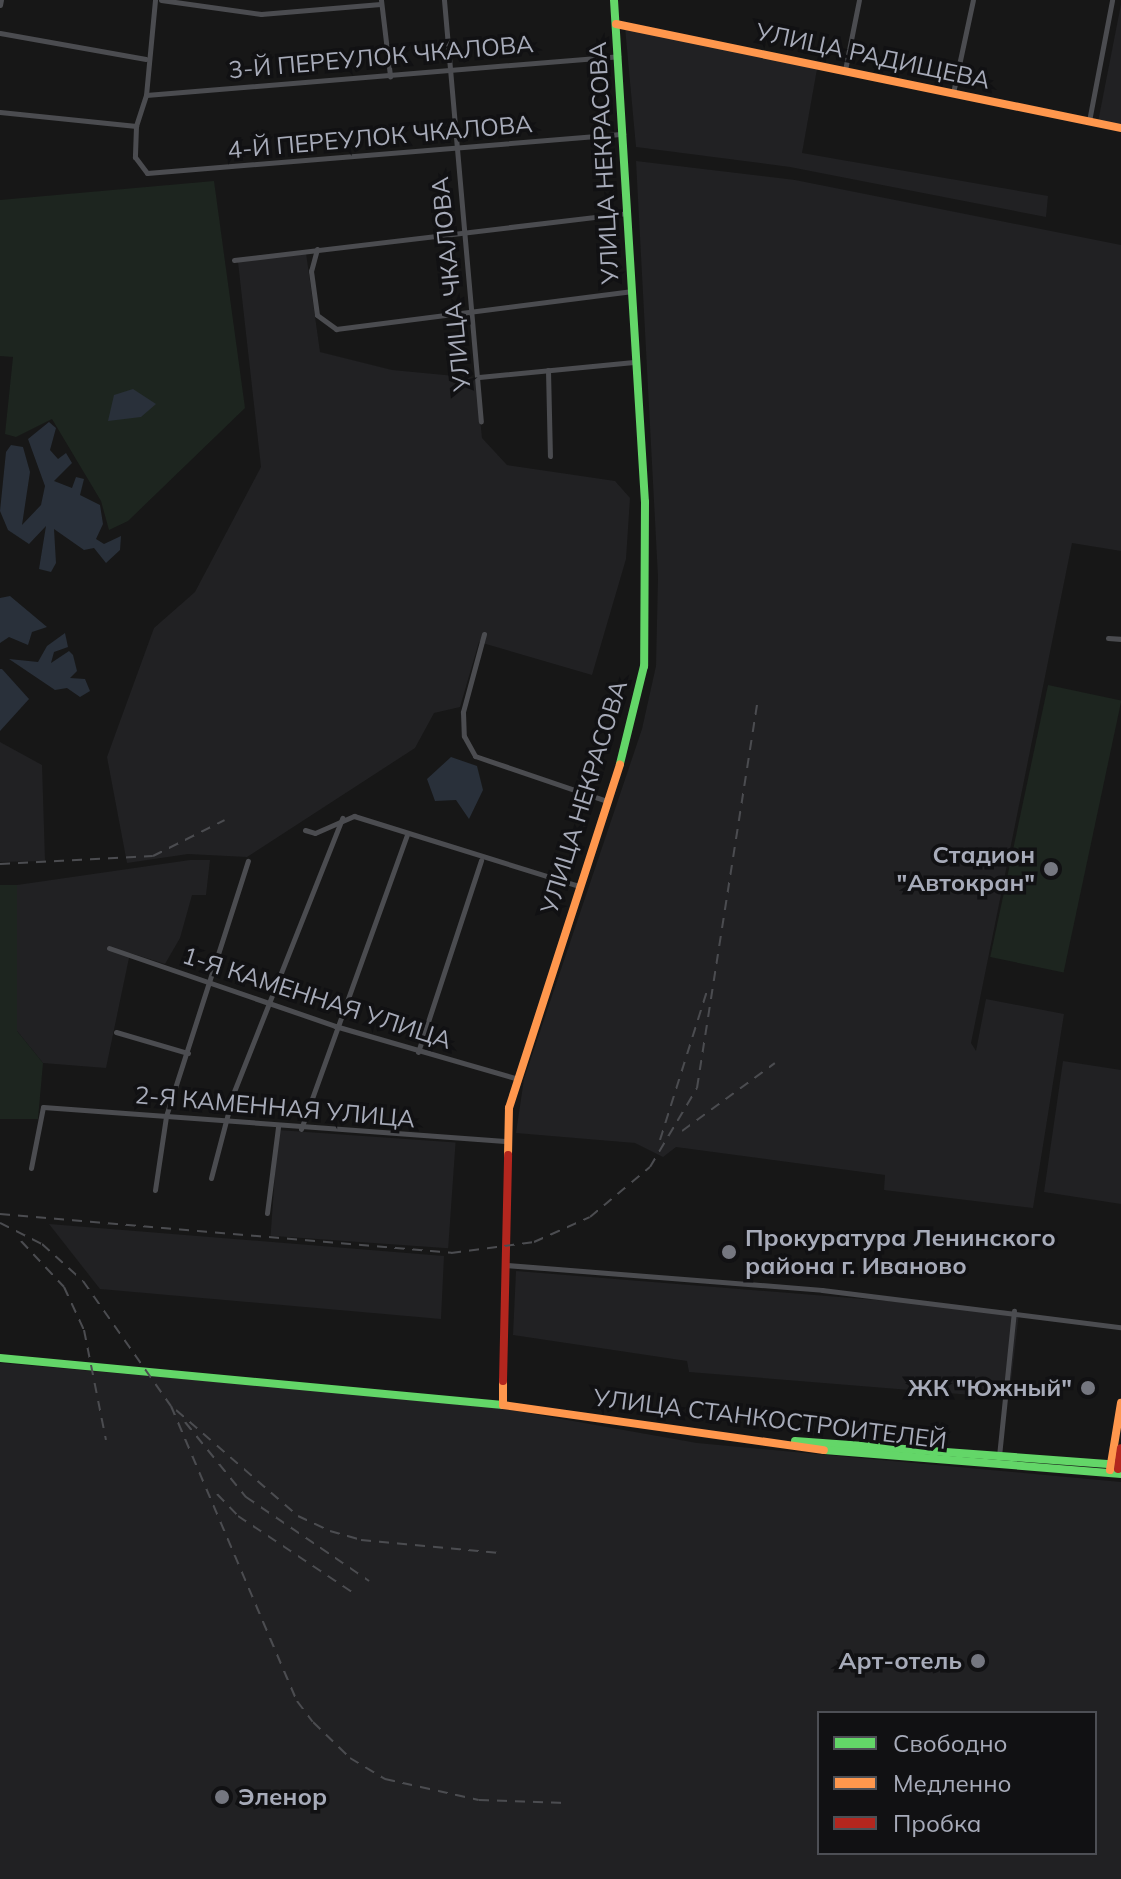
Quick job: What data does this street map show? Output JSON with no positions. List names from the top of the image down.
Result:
{
  "streets": {
    "main road": ["УЛИЦА РАДИЩЕВА", "УЛИЦА НЕКРАСОВА", "УЛИЦА СТАНКОСТРОИТЕЛЕЙ"],
    "street": [
      "3-Й ПЕРЕУЛОК ЧКАЛОВА",
      "4-Й ПЕРЕУЛОК ЧКАЛОВА",
      "УЛИЦА ЧКАЛОВА",
      "1-Я КАМЕННАЯ УЛИЦА",
      "2-Я КАМЕННАЯ УЛИЦА"
    ]
  },
  "crossings": [
    ["УЛИЦА РАДИЩЕВА", "УЛИЦА НЕКРАСОВА"],
    ["3-Й ПЕРЕУЛОК ЧКАЛОВА", "УЛИЦА НЕКРАСОВА"],
    ["3-Й ПЕРЕУЛОК ЧКАЛОВА", "УЛИЦА ЧКАЛОВА"],
    ["4-Й ПЕРЕУЛОК ЧКАЛОВА", "УЛИЦА НЕКРАСОВА"],
    ["4-Й ПЕРЕУЛОК ЧКАЛОВА", "УЛИЦА ЧКАЛОВА"],
    ["УЛИЦА НЕКРАСОВА", "1-Я КАМЕННАЯ УЛИЦА"],
    ["УЛИЦА НЕКРАСОВА", "2-Я КАМЕННАЯ УЛИЦА"],
    ["УЛИЦА НЕКРАСОВА", "УЛИЦА СТАНКОСТРОИТЕЛЕЙ"]
  ],
  "places": [
    "Стадион \"Автокран\"",
    "Прокуратура Ленинского района г. Иваново",
    "ЖК \"Южный\"",
    "Арт-отель",
    "Эленор"
  ],
  "legend": ["Свободно", "Медленно", "Пробка"]
}
